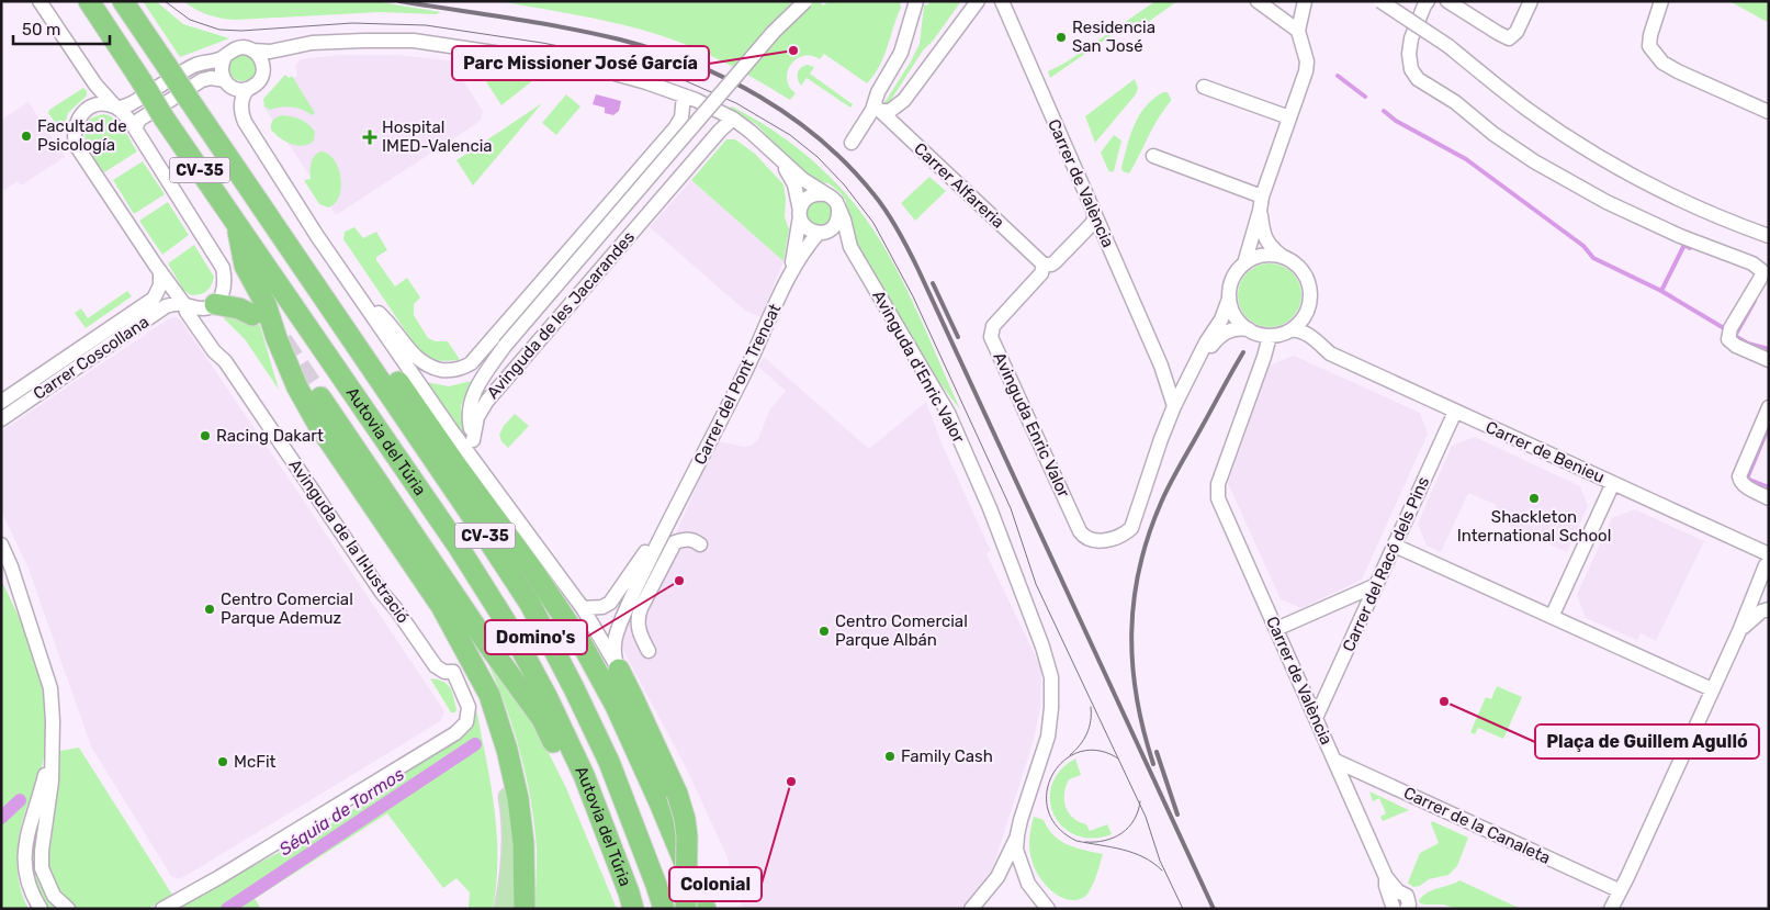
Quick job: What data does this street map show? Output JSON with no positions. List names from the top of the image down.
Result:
{
  "streets": {
    "highway": ["CV-35", "Autovia del Túria"],
    "street": [
      "Carrer de València",
      "Carrer Alfareria",
      "Avinguda de les Jacarandes",
      "Carrer Coscollana",
      "Avinguda d'Enric Valor",
      "Carrer del Pont Trencat",
      "Avinguda Enric Valor",
      "Carrer de Benieu",
      "Avinguda de la Il·lustració",
      "Carrer del Racó dels Pins",
      "Carrer de la Canaleta"
    ]
  },
  "crossings": [
    ["Carrer de València", "Avinguda Enric Valor"],
    ["Carrer de València", "Carrer de Benieu"],
    ["Carrer de València", "Carrer del Racó dels Pins"],
    ["Carrer de València", "Carrer de la Canaleta"],
    ["Carrer Alfareria", "Avinguda Enric Valor"],
    ["Carrer Coscollana", "Avinguda de la Il·lustració"],
    ["Avinguda d'Enric Valor", "Carrer del Pont Trencat"],
    ["Carrer de Benieu", "Carrer del Racó dels Pins"]
  ],
  "water": ["Séquia de Tormos"],
  "places": {
    "other": [
      "Residencia San José",
      "Parc Missioner José García",
      "Facultad de Psicología",
      "Racing Dakart",
      "Shackleton International School",
      "Domino's",
      "Centro Comercial Parque Ademuz",
      "Centro Comercial Parque Albán",
      "Plaça de Guillem Agulló",
      "Family Cash",
      "McFit",
      "Colonial"
    ],
    "health": ["Hospital IMED-Valencia"]
  },
  "scale_bar": "50 m"
}
